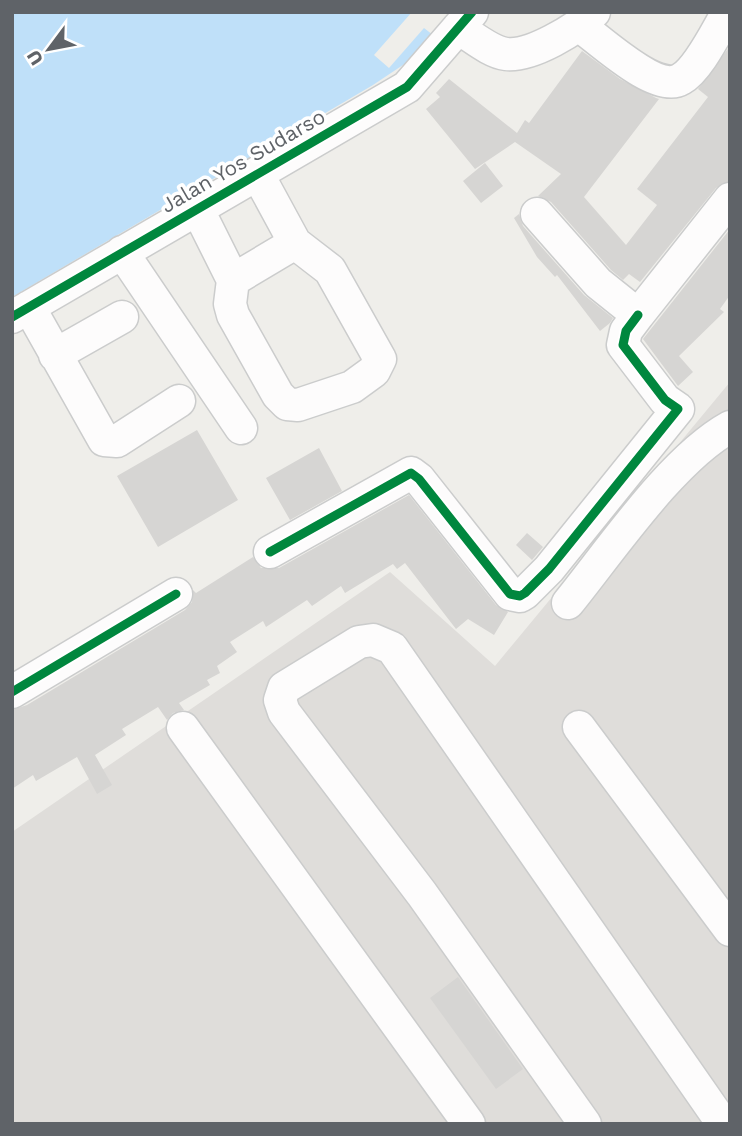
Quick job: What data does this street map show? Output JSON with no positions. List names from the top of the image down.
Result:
{
  "streets": {
    "street": ["Jalan Yos Sudarso"]
  },
  "north": "bottom left"
}
